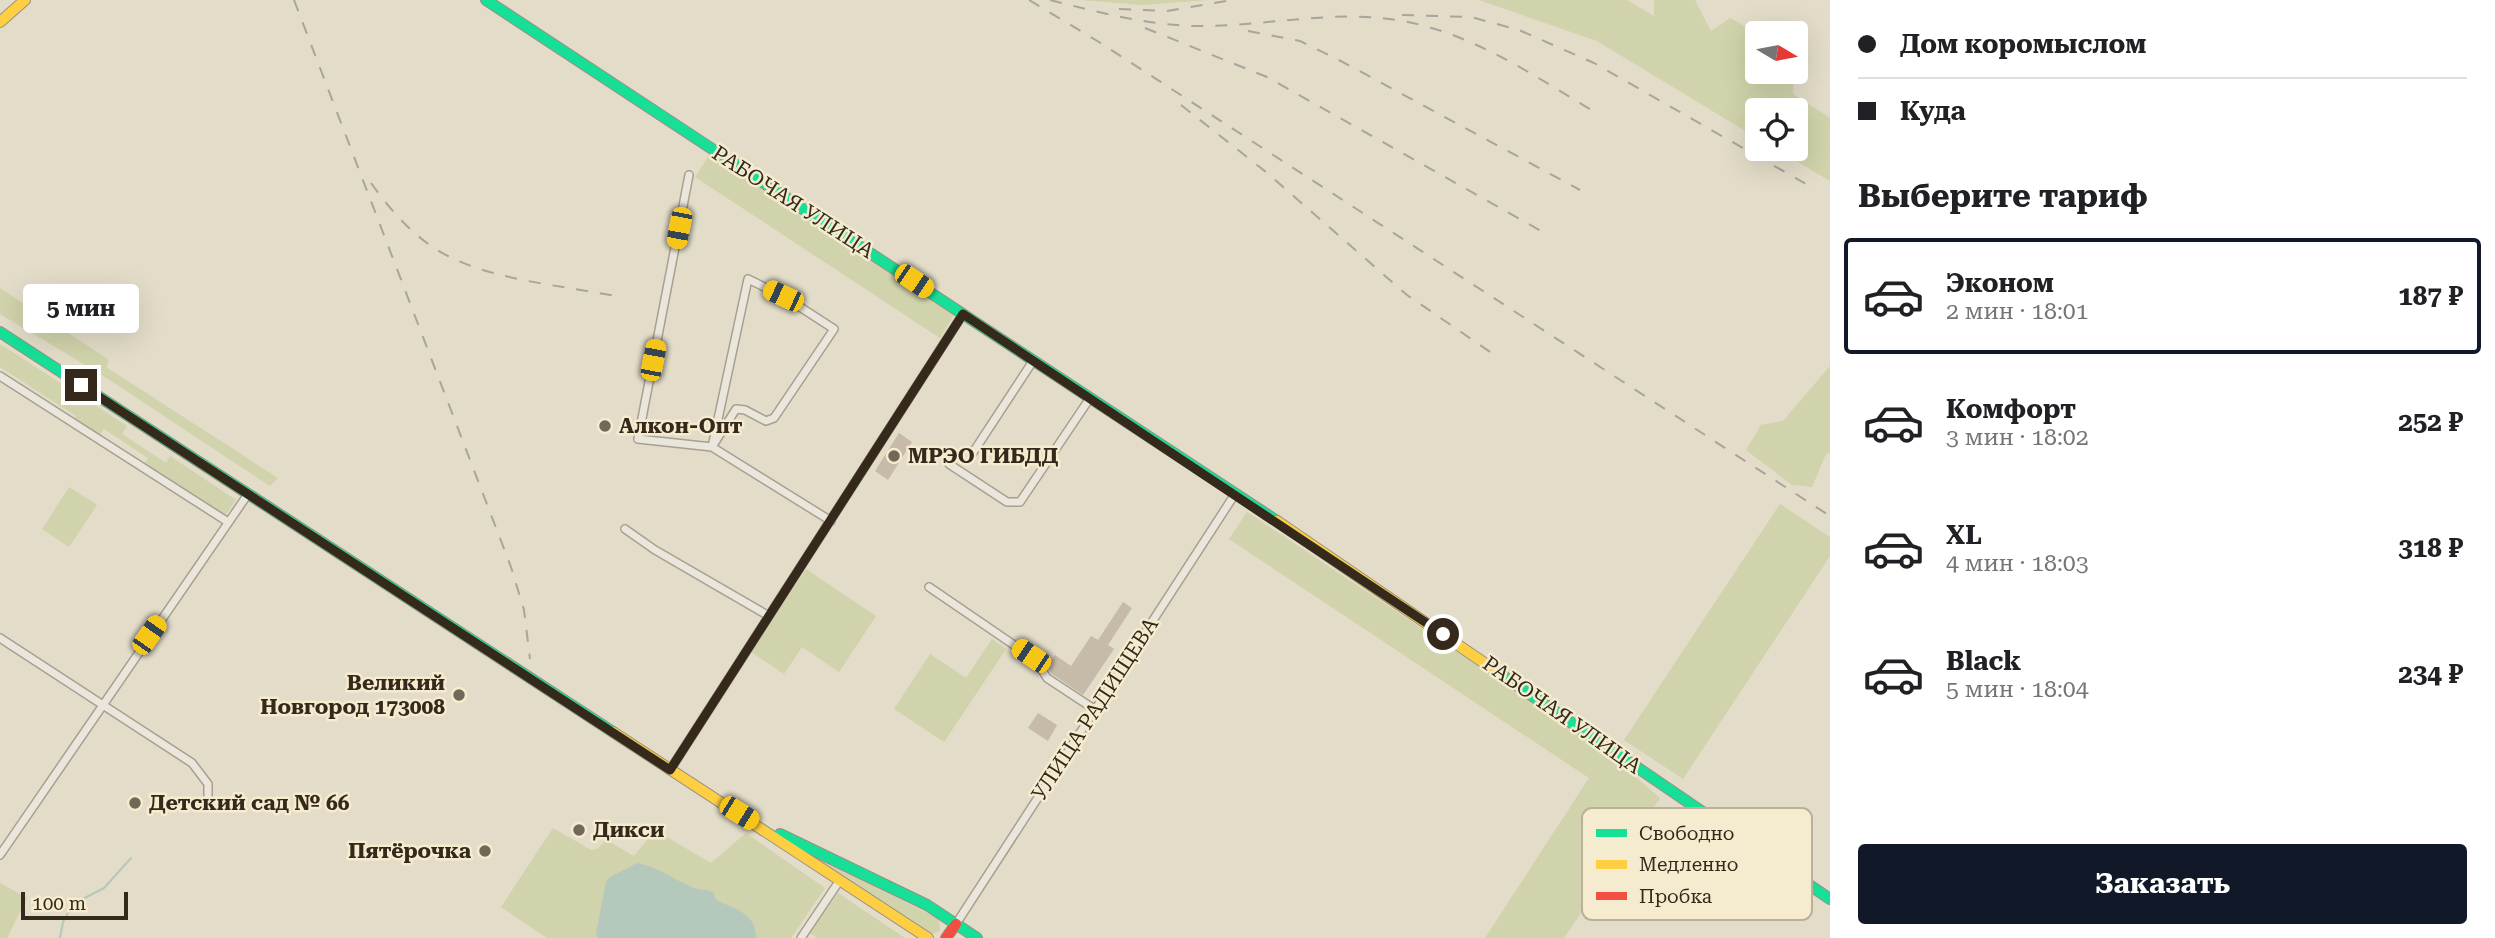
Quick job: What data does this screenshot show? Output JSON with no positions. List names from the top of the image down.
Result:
{
  "streets": {
    "main road": ["РАБОЧАЯ УЛИЦА"],
    "street": ["УЛИЦА РАДИЩЕВА"]
  },
  "crossings": [
    ["РАБОЧАЯ УЛИЦА", "УЛИЦА РАДИЩЕВА"]
  ],
  "places": [
    "Алкон-Опт",
    "МРЭО ГИБДД",
    "Великий Новгород 173008",
    "Детский сад № 66",
    "Дикси",
    "Пятёрочка"
  ],
  "legend": ["Свободно", "Медленно", "Пробка"],
  "scale_bar": "100 m",
  "north": "right",
  "page": {
    "banner": ["Дом коромыслом", "Куда"],
    "heading": "Выберите тариф",
    "list": [
      {
        "name": "Эконом",
        "note": "2 мин · 18:01",
        "value": "187 ₽"
      },
      {
        "name": "Комфорт",
        "note": "3 мин · 18:02",
        "value": "252 ₽"
      },
      {
        "name": "XL",
        "note": "4 мин · 18:03",
        "value": "318 ₽"
      },
      {
        "name": "Black",
        "note": "5 мин · 18:04",
        "value": "234 ₽"
      }
    ],
    "bubble": "5 мин",
    "buttons": "Заказать",
    "scale": "100 m"
  }
}
